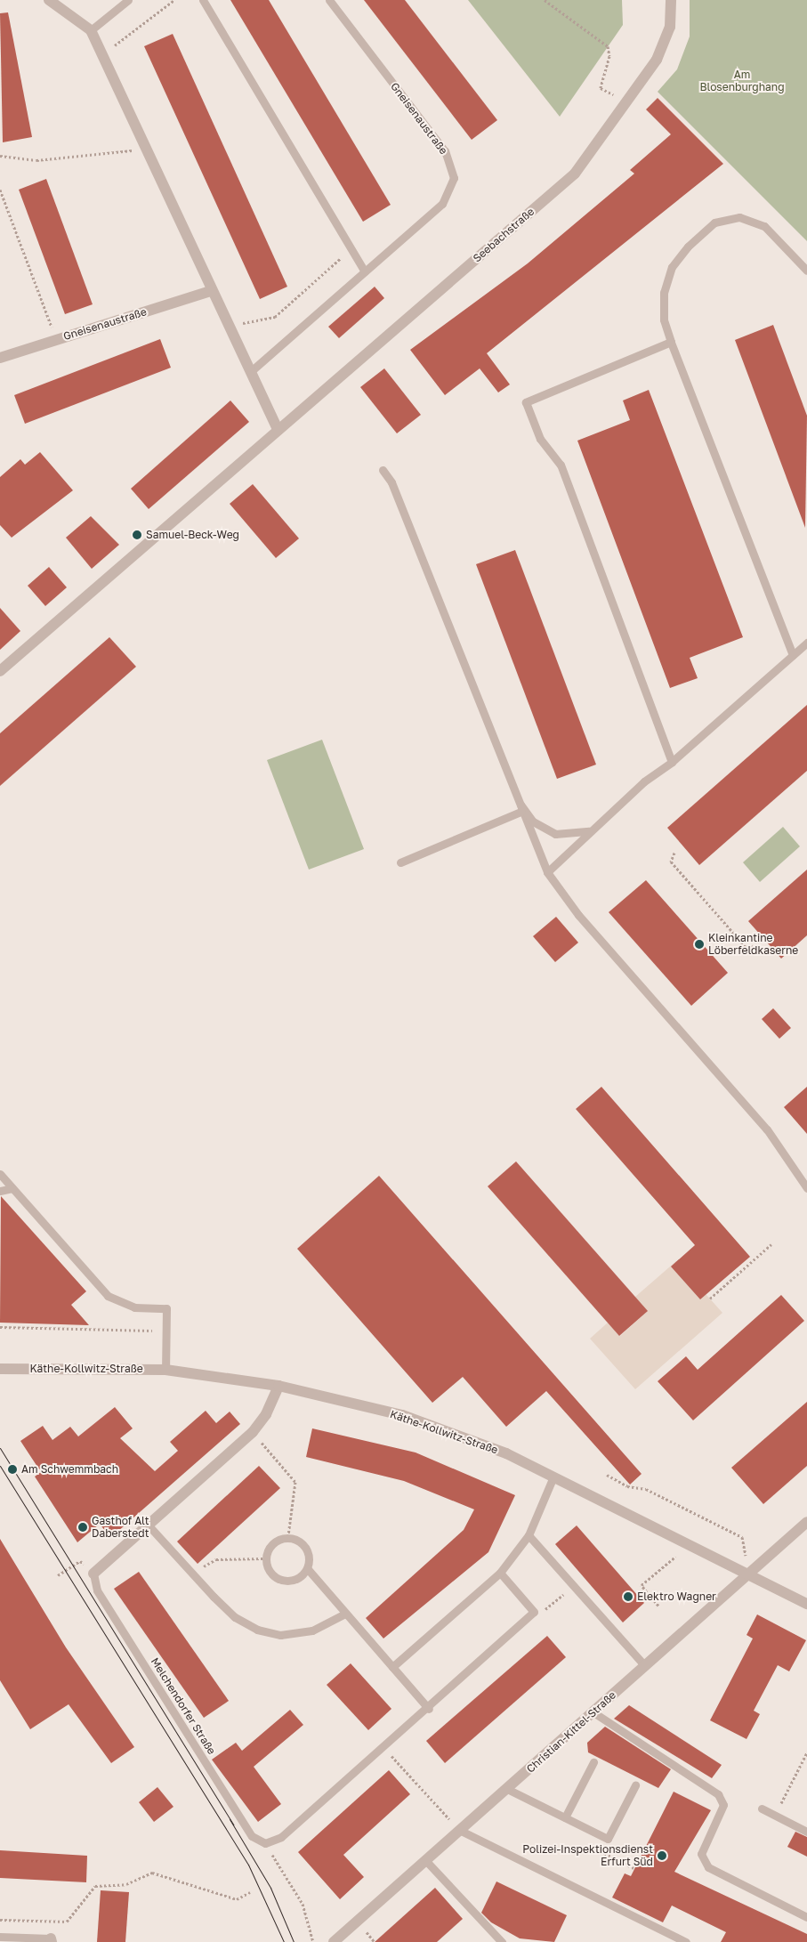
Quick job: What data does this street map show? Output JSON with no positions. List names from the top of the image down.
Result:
{
  "streets": {
    "street": [
      "Gneisenaustraße",
      "Seebachstraße",
      "Käthe-Kollwitz-Straße",
      "Christian-Kittel-Straße"
    ],
    "lane": ["Melchendorfer Straße"]
  },
  "crossings": [
    ["Käthe-Kollwitz-Straße", "Christian-Kittel-Straße"]
  ],
  "parks": ["Am Blosenburghang"],
  "places": [
    "Samuel-Beck-Weg",
    "Kleinkantine Löberfeldkaserne",
    "Am Schwemmbach",
    "Gasthof Alt Daberstedt",
    "Elektro Wagner",
    "Polizei-Inspektionsdienst Erfurt Süd"
  ]
}
